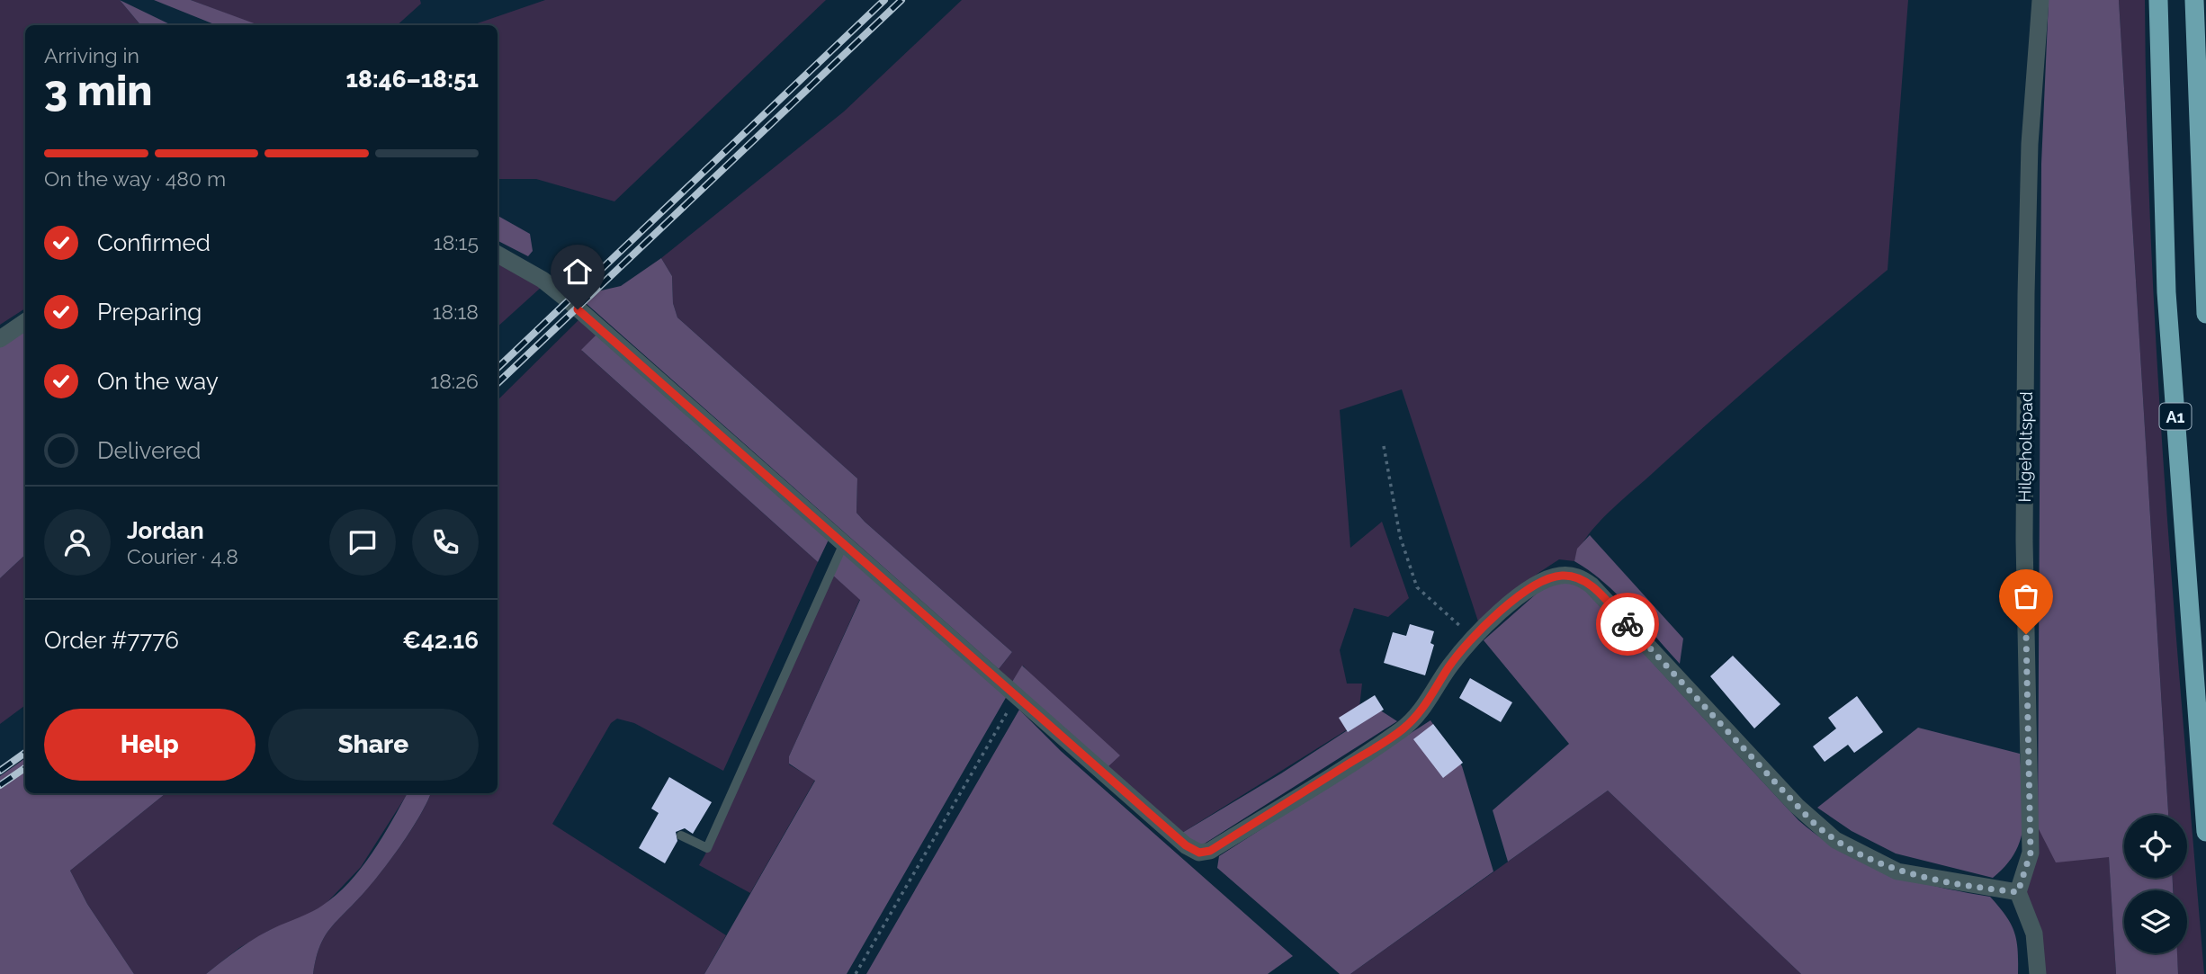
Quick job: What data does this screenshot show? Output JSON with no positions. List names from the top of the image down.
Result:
{
  "streets": {
    "highway": ["A1"],
    "street": ["Hilgeholtspad"]
  },
  "page": {
    "heading": ["3 min", "Arriving in", "18:46–18:51"],
    "panel": [
      "Jordan",
      "Courier · 4.8",
      "Order #7776",
      "€42.16"
    ],
    "bar": "On the way · 480 m",
    "list": [
      ["Confirmed", "18:15"],
      ["Preparing", "18:18"],
      ["On the way", "18:26"],
      "Delivered"
    ],
    "buttons": ["Help", "Share"]
  }
}
